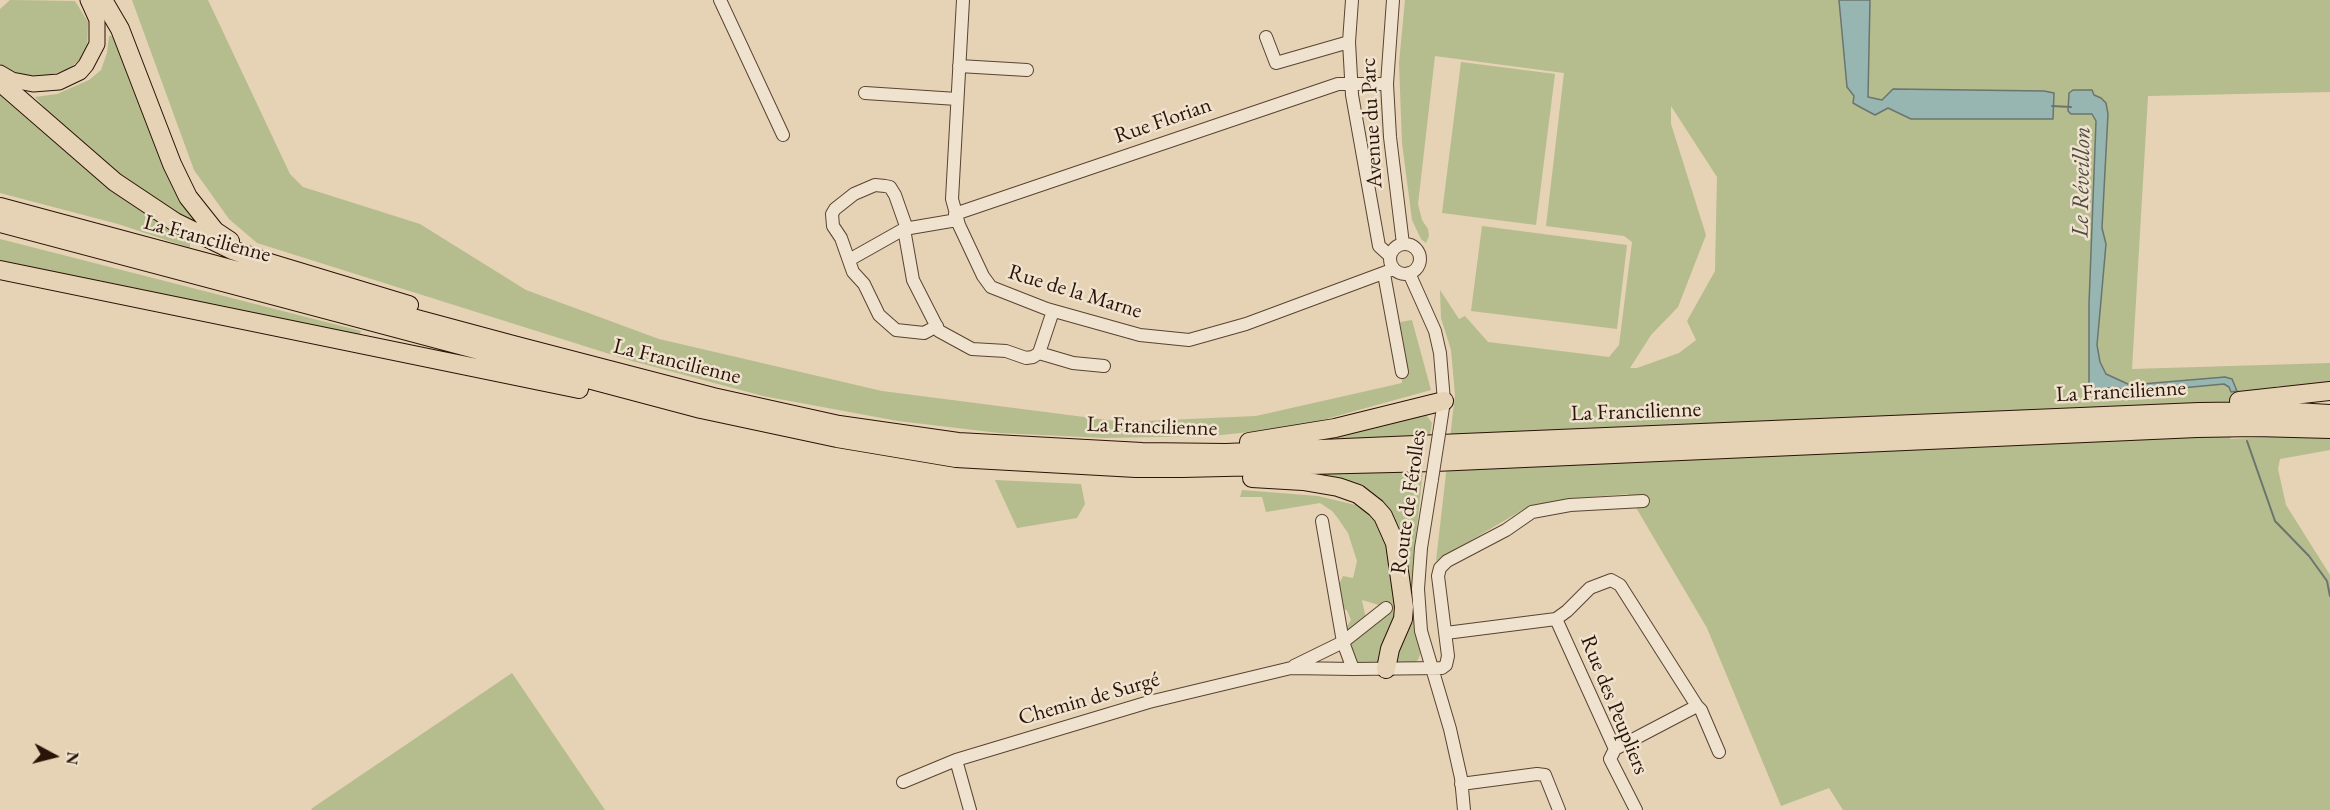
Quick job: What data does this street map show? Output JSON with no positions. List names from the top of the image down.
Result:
{
  "streets": {
    "highway": ["La Francilienne"],
    "street": [
      "Rue Florian",
      "Avenue du Parc",
      "Rue de la Marne",
      "Route de Férolles",
      "Chemin de Surgé",
      "Rue des Peupliers"
    ]
  },
  "crossings": [
    ["Rue Florian", "Avenue du Parc"],
    ["Rue Florian", "Rue de la Marne"],
    ["Avenue du Parc", "Rue de la Marne"],
    ["Avenue du Parc", "Route de Férolles"],
    ["Rue de la Marne", "Route de Férolles"],
    ["Route de Férolles", "Chemin de Surgé"]
  ],
  "water": ["Le Réveillon"],
  "north": "right"
}
